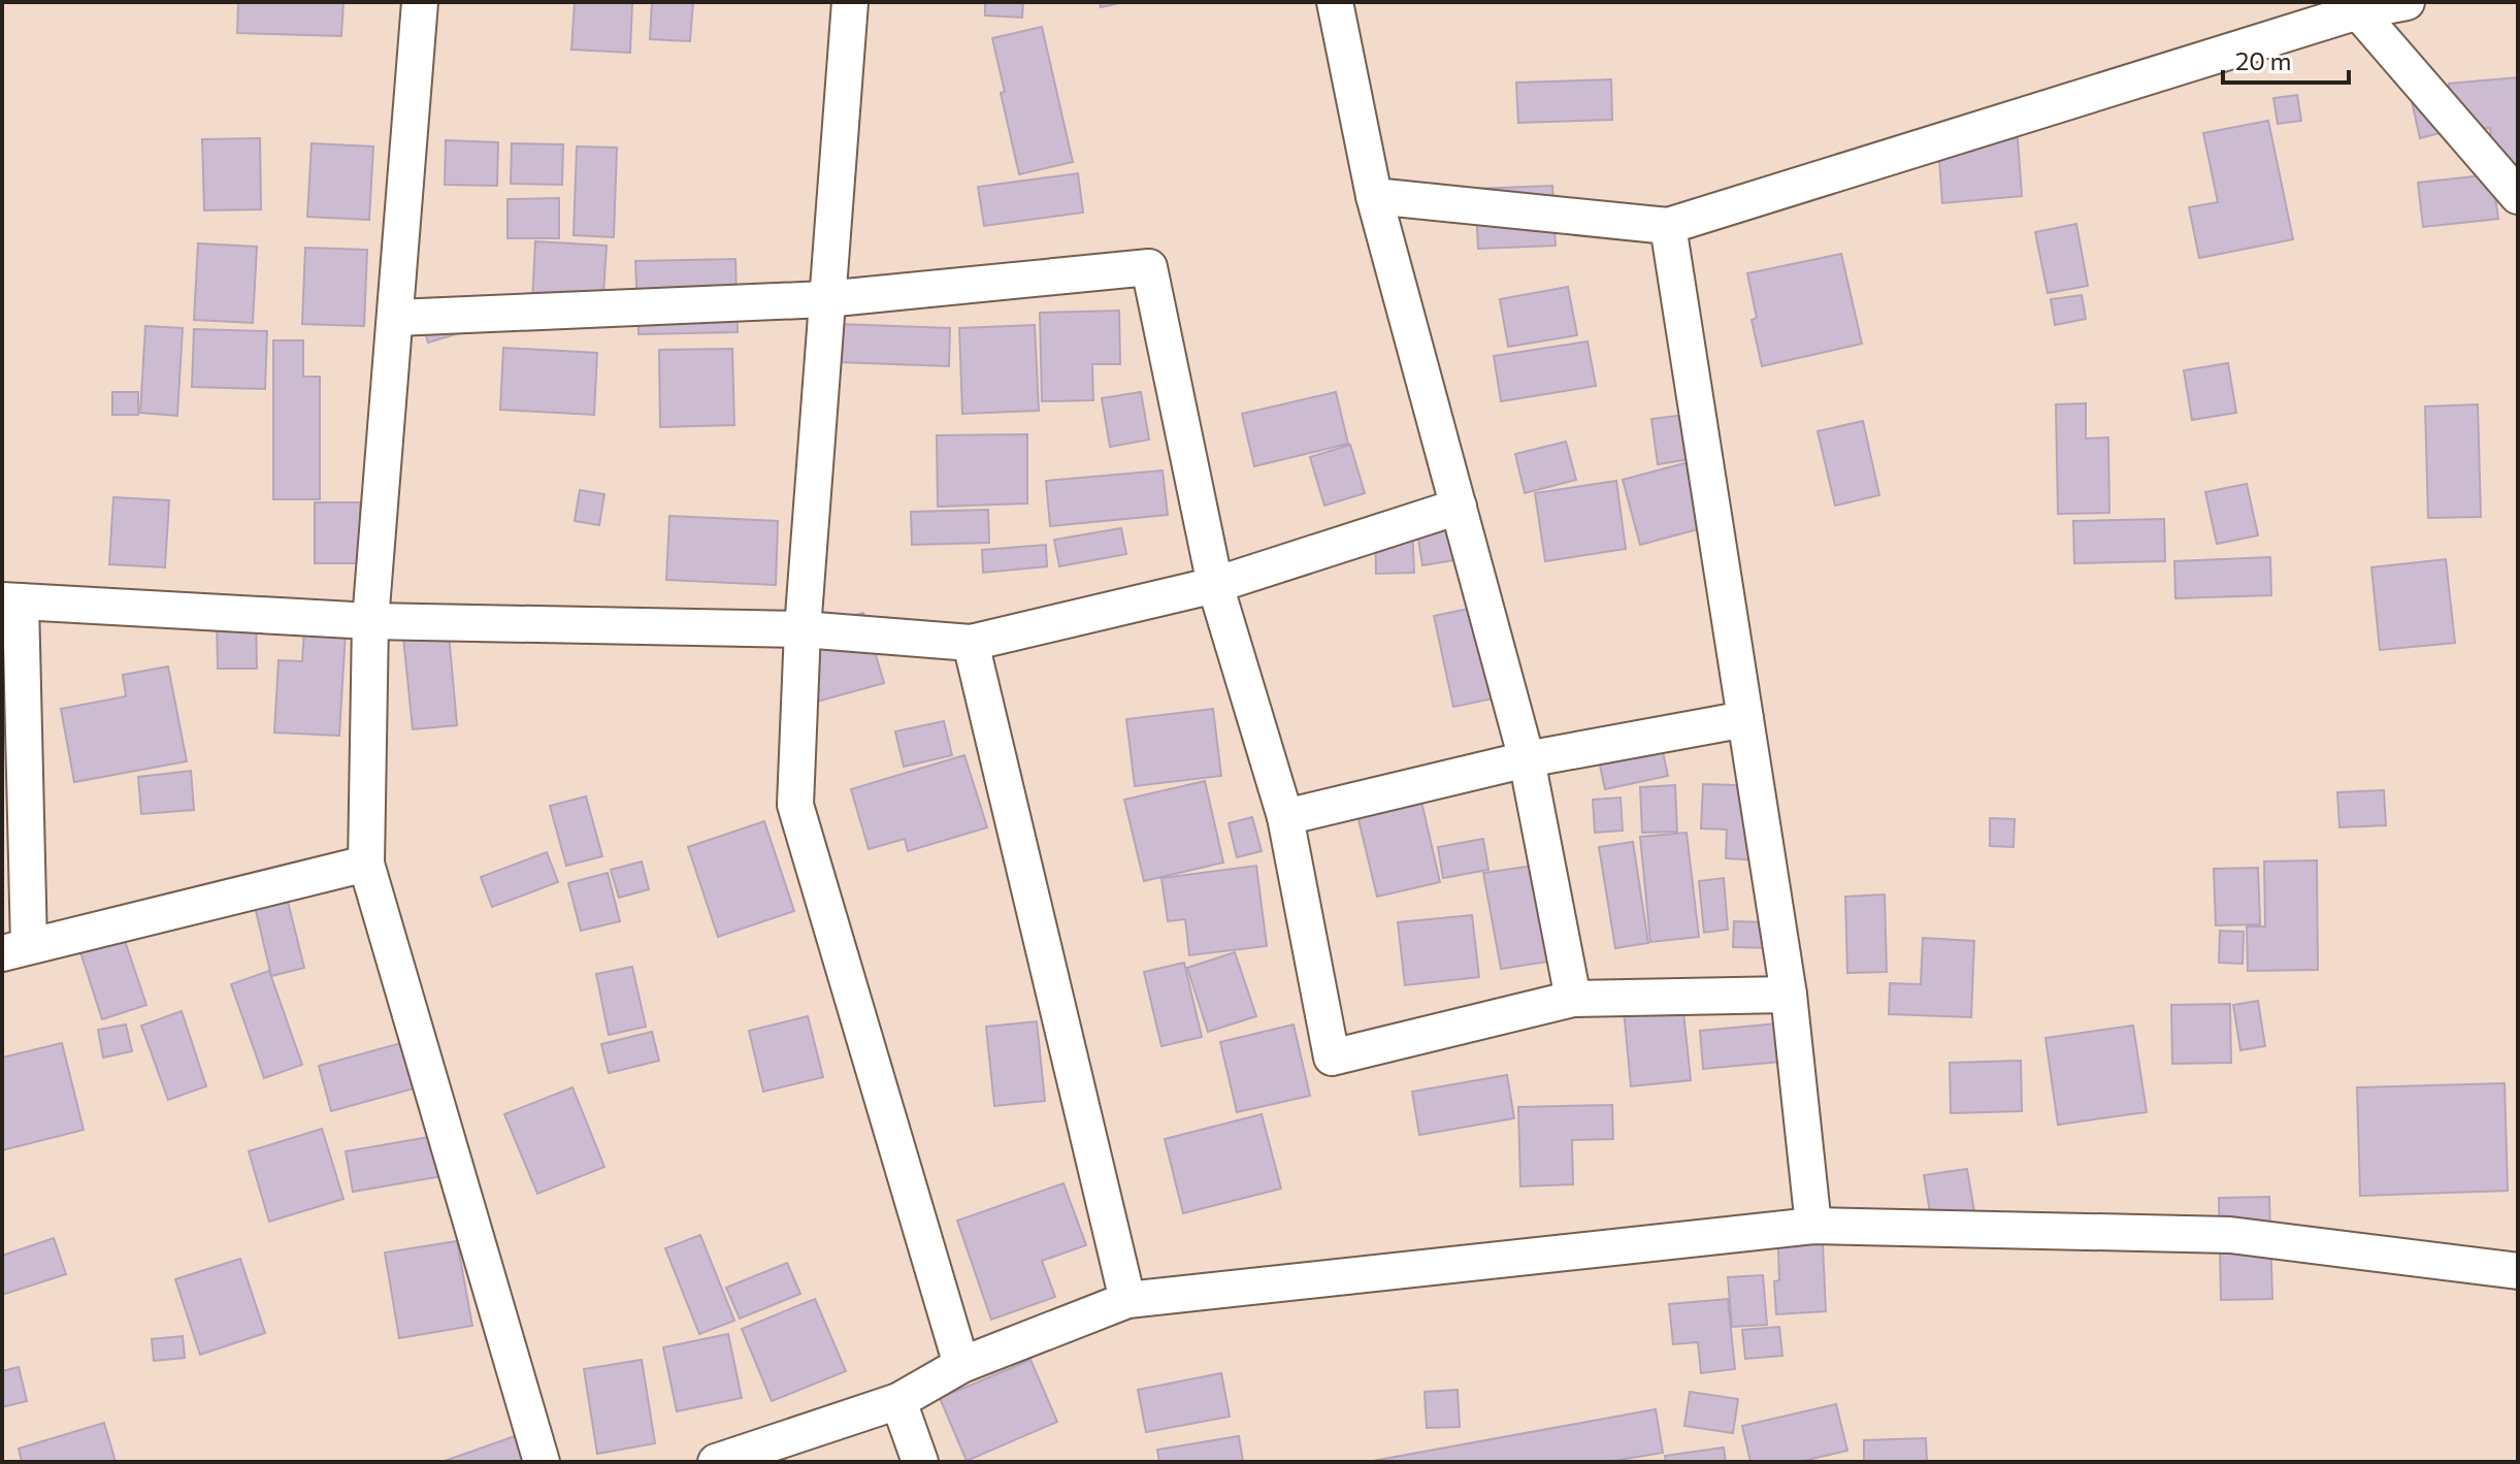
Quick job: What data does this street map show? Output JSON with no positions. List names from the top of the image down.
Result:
{
  "scale_bar": "20 m"
}
